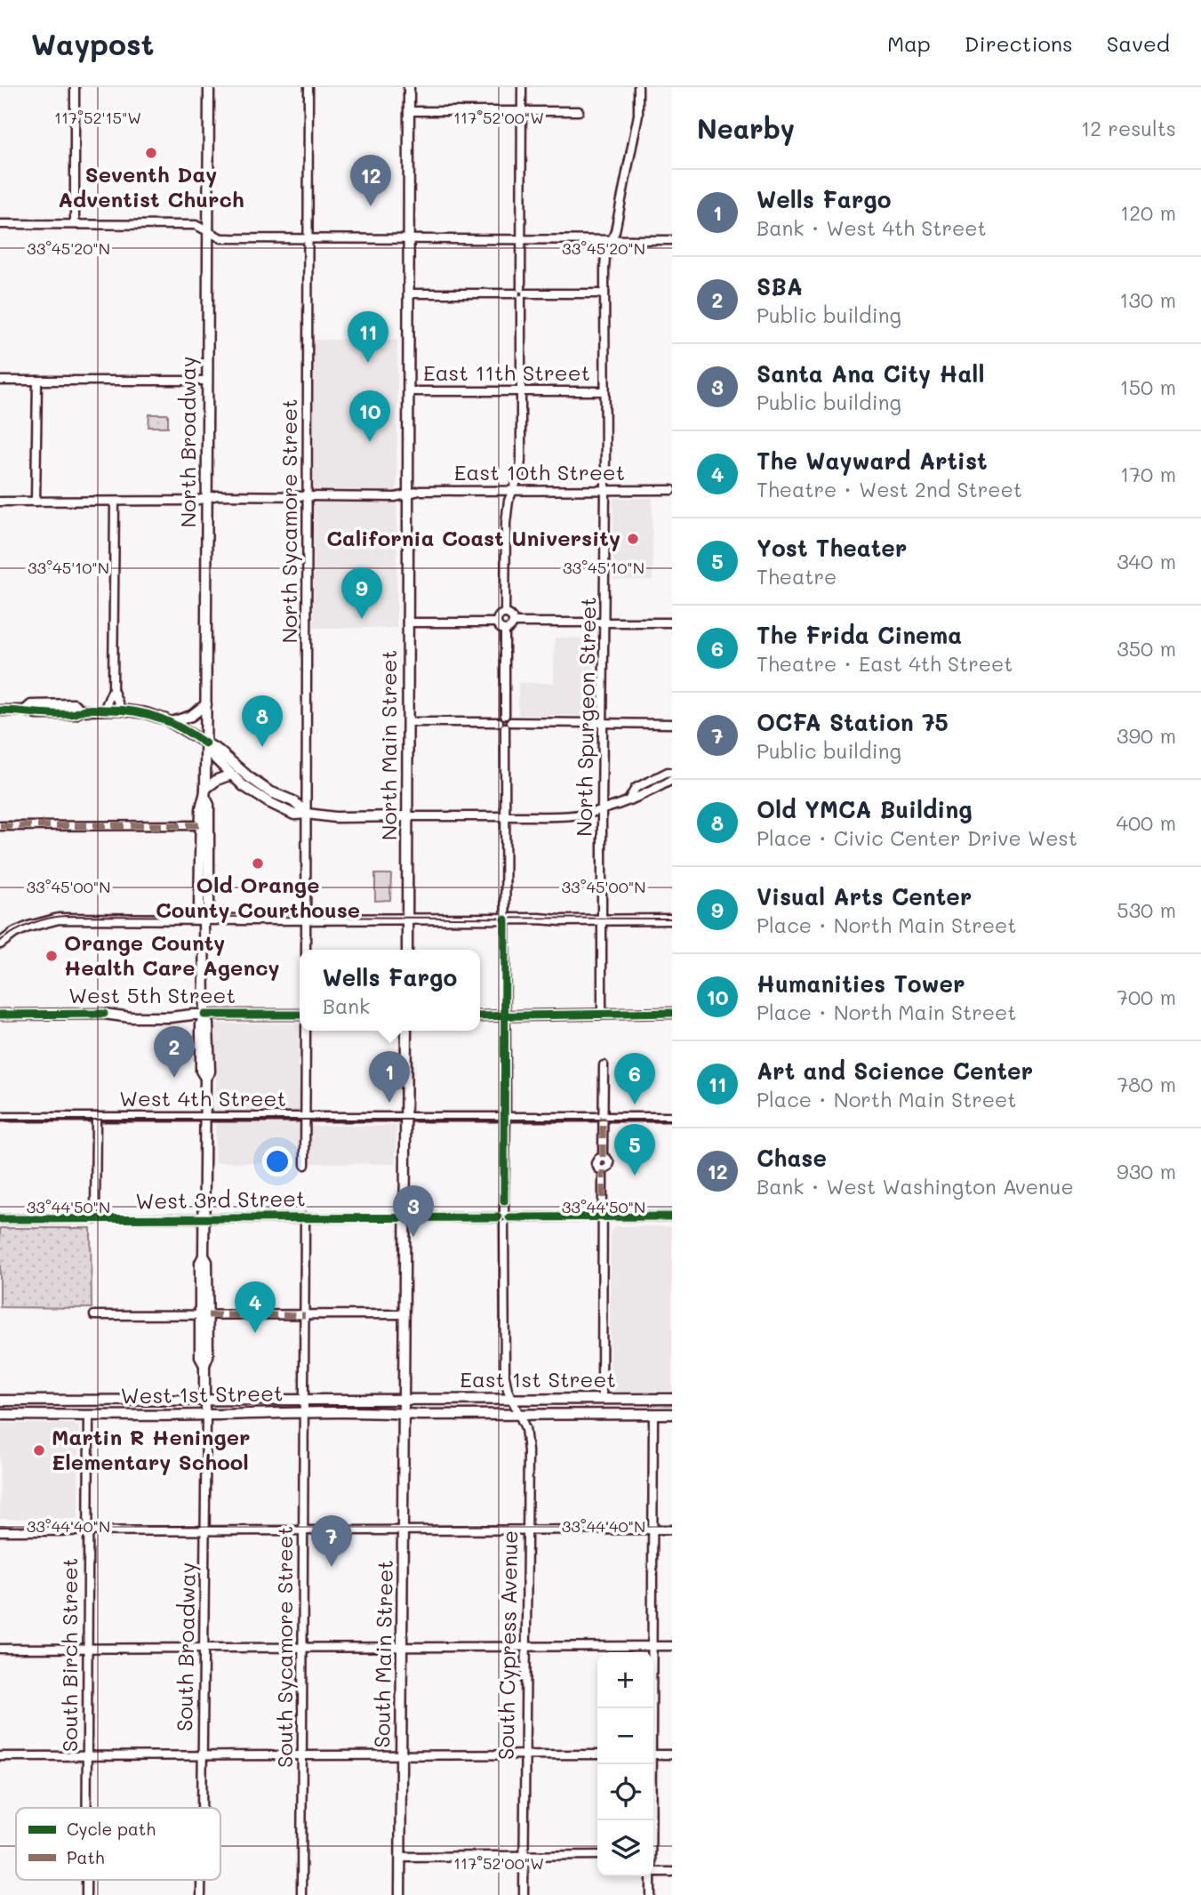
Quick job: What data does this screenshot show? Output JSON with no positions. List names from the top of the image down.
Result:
{
  "streets": {
    "main road": [
      "North Broadway",
      "North Main Street",
      "West 5th Street",
      "East 1st Street",
      "West 1st Street",
      "South Main Street"
    ],
    "street": [
      "East 11th Street",
      "East 10th Street",
      "North Sycamore Street",
      "North Spurgeon Street",
      "West 4th Street",
      "West 3rd Street",
      "South Cypress Avenue",
      "South Broadway",
      "South Sycamore Street",
      "South Birch Street"
    ]
  },
  "crossings": [
    ["East 11th Street", "North Spurgeon Street"],
    ["East 11th Street", "North Main Street"],
    ["North Broadway", "East 10th Street"],
    ["North Broadway", "West 5th Street"],
    ["North Broadway", "West 4th Street"],
    ["North Broadway", "West 3rd Street"],
    ["North Broadway", "West 1st Street"],
    ["North Broadway", "South Broadway"],
    ["East 10th Street", "North Sycamore Street"],
    ["East 10th Street", "North Spurgeon Street"],
    ["East 10th Street", "North Main Street"],
    ["West 3rd Street", "South Cypress Avenue"],
    ["East 1st Street", "West 1st Street"],
    ["East 1st Street", "South Cypress Avenue"],
    ["East 1st Street", "South Main Street"],
    ["West 1st Street", "South Broadway"],
    ["West 1st Street", "South Sycamore Street"],
    ["West 1st Street", "South Main Street"],
    ["West 1st Street", "South Birch Street"]
  ],
  "places": [
    "Seventh Day Adventist Church",
    "California Coast University",
    "Old Orange County Courthouse",
    "Orange County Health Care Agency",
    "Martin R Heninger Elementary School"
  ],
  "legend": ["Cycle path", "Path"],
  "page": {
    "header": "Waypost",
    "nav": ["Map", "Directions", "Saved"],
    "heading": ["Nearby", "12 results"],
    "pins": [
      "12",
      "11",
      "10",
      "9",
      "8",
      "2",
      "1",
      "6",
      "5",
      "3",
      "4",
      "7"
    ],
    "list": [
      {
        "mark": "1",
        "name": "Wells Fargo",
        "note": "Bank · West 4th Street",
        "value": "120 m"
      },
      {
        "mark": "2",
        "name": "SBA",
        "note": "Public building",
        "value": "130 m"
      },
      {
        "mark": "3",
        "name": "Santa Ana City Hall",
        "note": "Public building",
        "value": "150 m"
      },
      {
        "mark": "4",
        "name": "The Wayward Artist",
        "note": "Theatre · West 2nd Street",
        "value": "170 m"
      },
      {
        "mark": "5",
        "name": "Yost Theater",
        "note": "Theatre",
        "value": "340 m"
      },
      {
        "mark": "6",
        "name": "The Frida Cinema",
        "note": "Theatre · East 4th Street",
        "value": "350 m"
      },
      {
        "mark": "7",
        "name": "OCFA Station 75",
        "note": "Public building",
        "value": "390 m"
      },
      {
        "mark": "8",
        "name": "Old YMCA Building",
        "note": "Place · Civic Center Drive West",
        "value": "400 m"
      },
      {
        "mark": "9",
        "name": "Visual Arts Center",
        "note": "Place · North Main Street",
        "value": "530 m"
      },
      {
        "mark": "10",
        "name": "Humanities Tower",
        "note": "Place · North Main Street",
        "value": "700 m"
      },
      {
        "mark": "11",
        "name": "Art and Science Center",
        "note": "Place · North Main Street",
        "value": "780 m"
      },
      {
        "mark": "12",
        "name": "Chase",
        "note": "Bank · West Washington Avenue",
        "value": "930 m"
      }
    ],
    "popup": ["Wells Fargo", "Bank"],
    "map_buttons": ["+", "−"]
  },
  "coordinates": [
    "117°52'15\"W",
    "117°52'00\"W",
    "33°45'20\"N",
    "33°45'10\"N",
    "33°45'00\"N",
    "33°44'50\"N",
    "33°44'40\"N"
  ]
}
